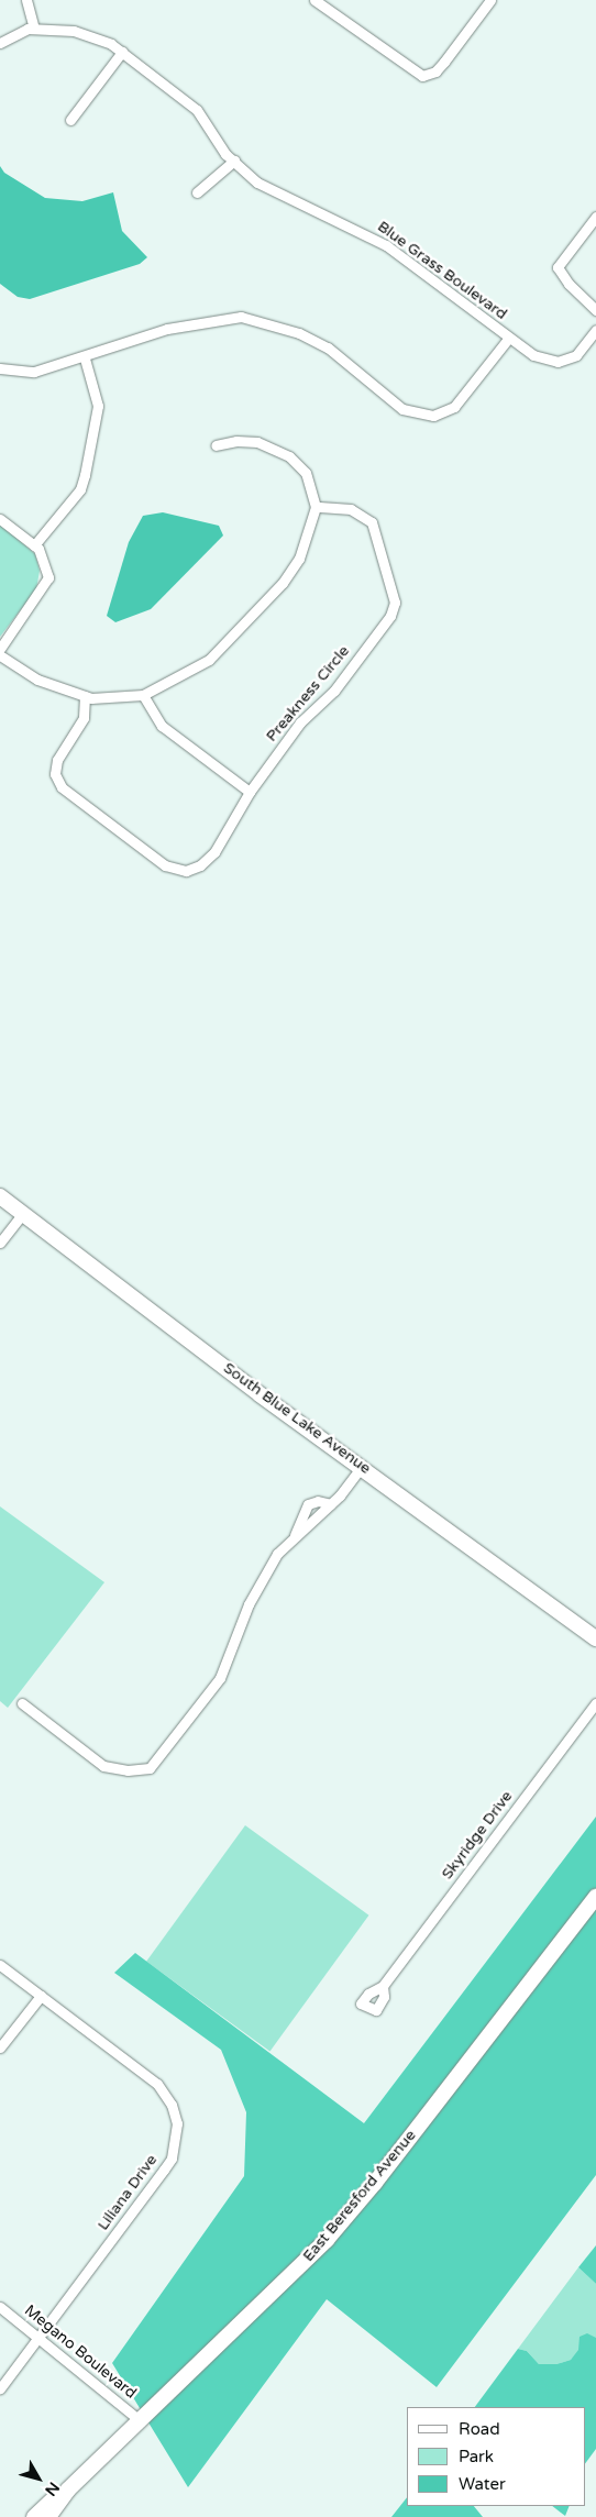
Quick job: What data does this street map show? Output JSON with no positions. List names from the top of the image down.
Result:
{
  "streets": {
    "street": [
      "Blue Grass Boulevard",
      "Preakness Circle",
      "South Blue Lake Avenue",
      "Skyridge Drive",
      "Liliana Drive",
      "East Beresford Avenue",
      "Megano Boulevard"
    ]
  },
  "crossings": [
    ["Liliana Drive", "Megano Boulevard"],
    ["East Beresford Avenue", "Megano Boulevard"]
  ],
  "legend": ["Road", "Park", "Water"],
  "north": "bottom right"
}
